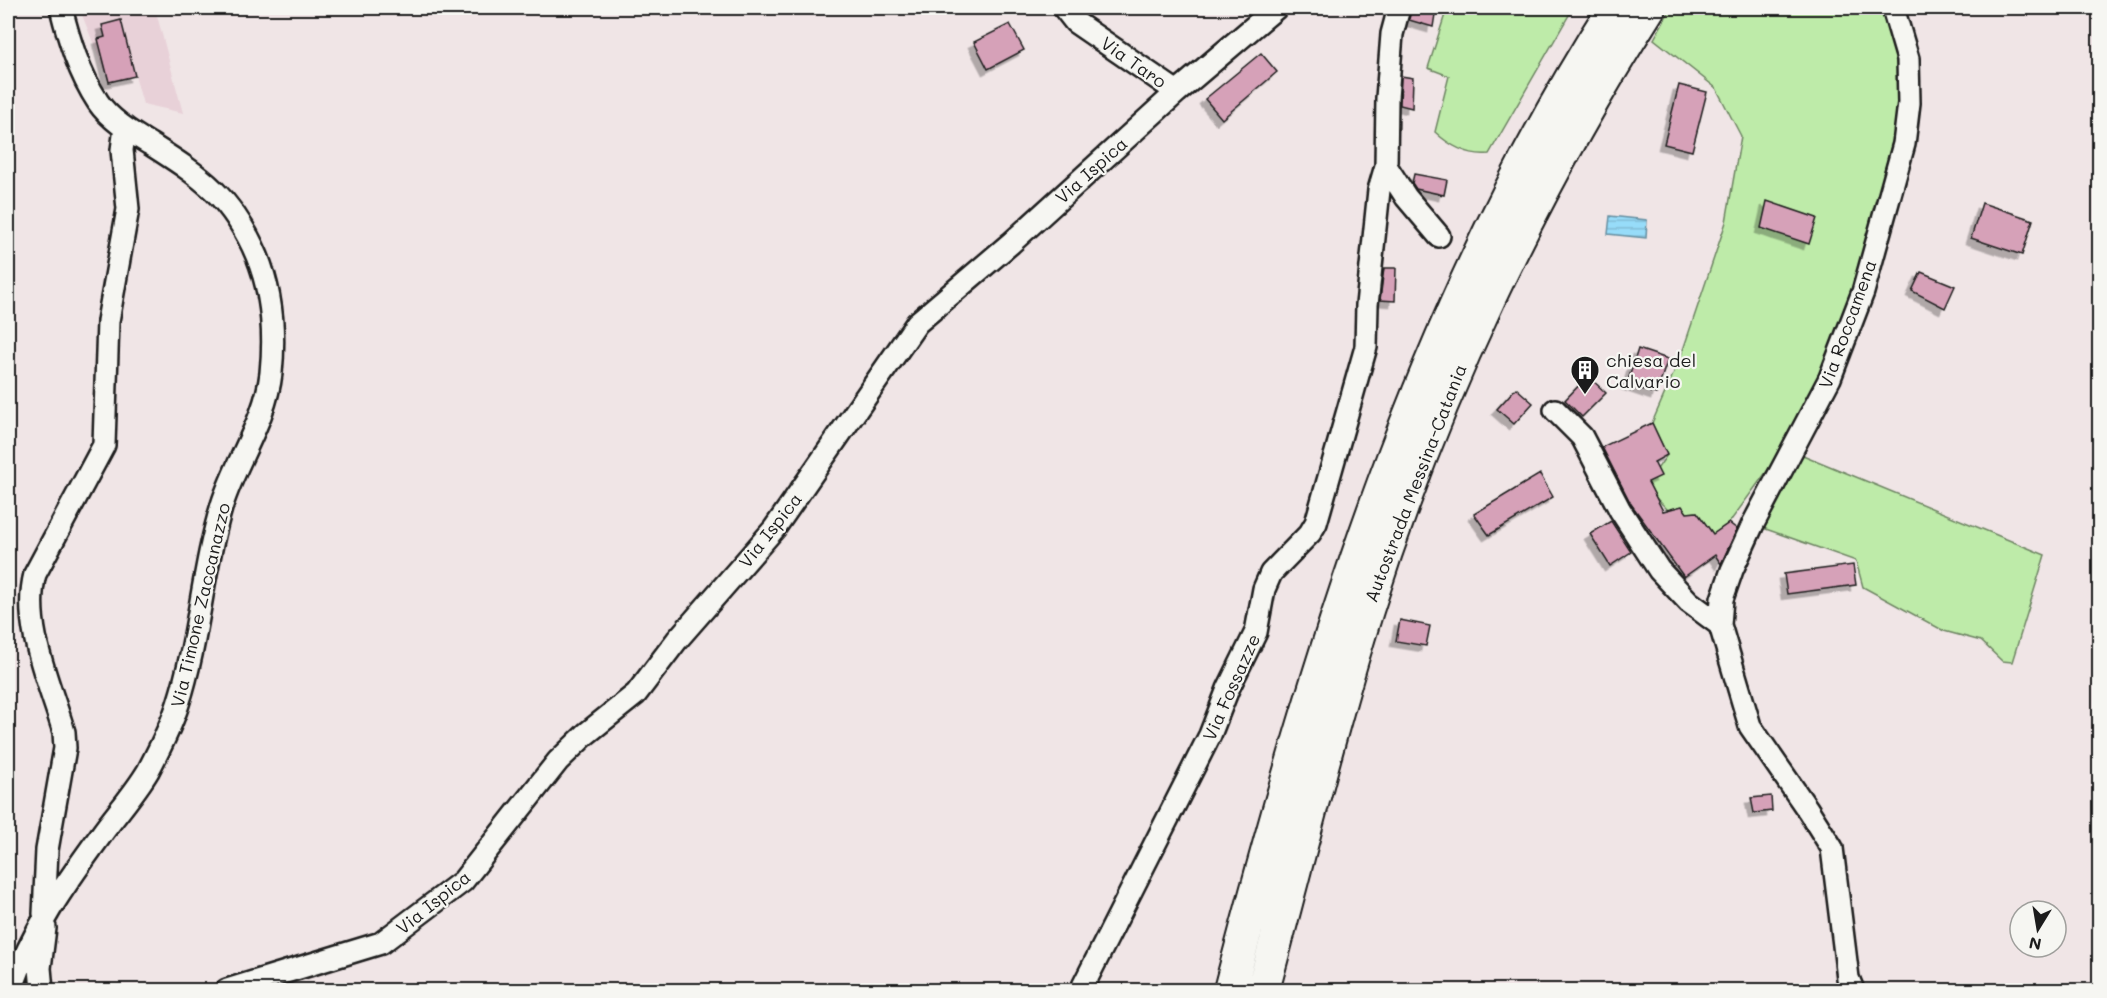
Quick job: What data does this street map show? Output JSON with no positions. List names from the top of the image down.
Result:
{
  "streets": {
    "highway": ["Autostrada Messina-Catania"],
    "street": [
      "Via Taro",
      "Via Ispica",
      "Via Roccamena",
      "Via Timone Zaccanazzo",
      "Via Fossazze"
    ]
  },
  "crossings": [
    ["Via Taro", "Via Ispica"]
  ],
  "places": {
    "building": ["chiesa del Calvario"]
  },
  "north": "bottom"
}
